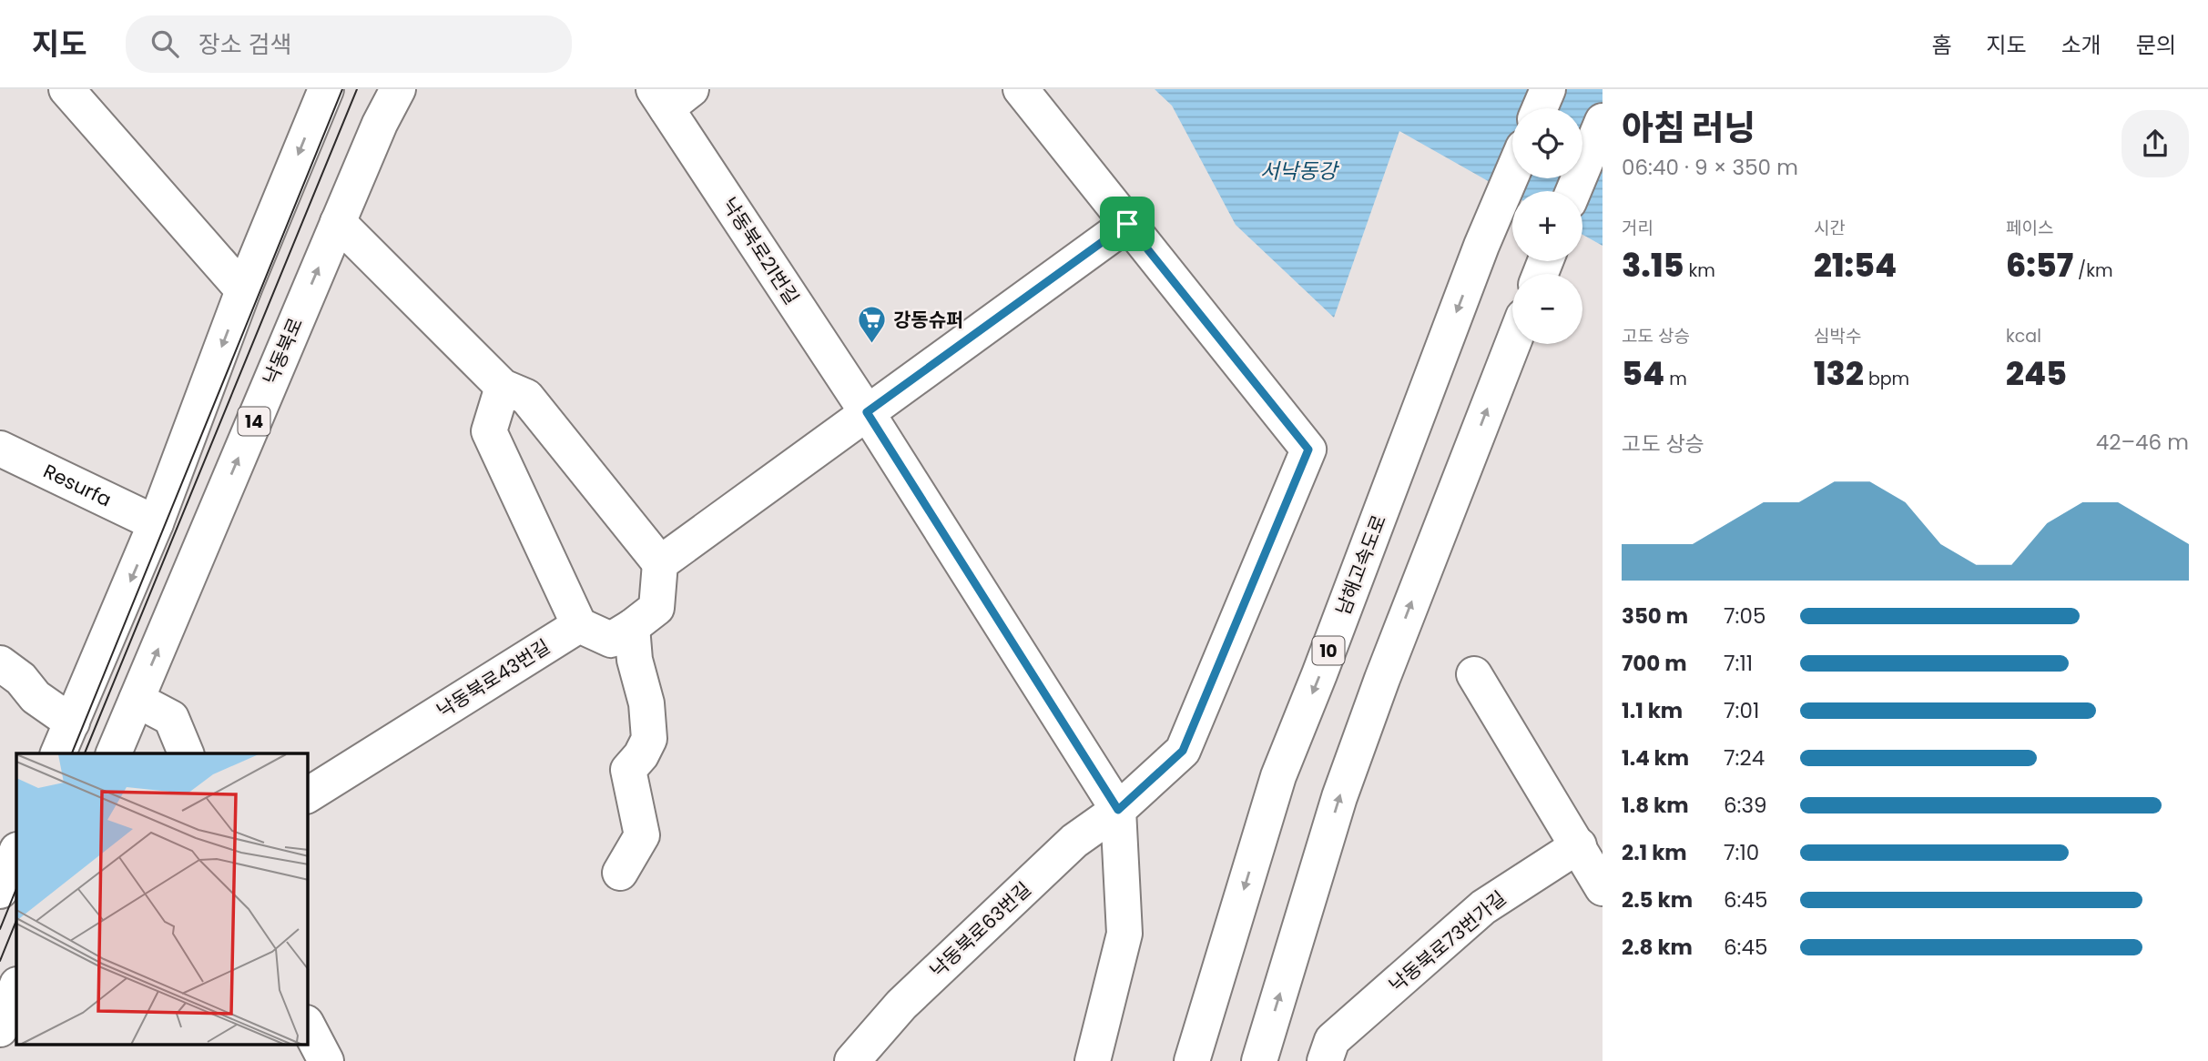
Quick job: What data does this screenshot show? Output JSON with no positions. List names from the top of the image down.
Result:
{
  "streets": {
    "main road": [
      "낙동북로21번길",
      "낙동북로",
      "14",
      "Resurfa",
      "남해고속도로",
      "10",
      "낙동북로43번길",
      "낙동북로63번길",
      "낙동북로73번가길"
    ]
  },
  "crossings": [
    ["낙동북로21번길", "낙동북로63번길"]
  ],
  "water": ["서낙동강"],
  "places": {
    "supermarket": ["강동슈퍼"]
  },
  "page": {
    "header": "지도",
    "search": "장소 검색",
    "nav": [
      "홈",
      "지도",
      "소개",
      "문의"
    ],
    "heading": ["아침 러닝", "06:40 · 9 × 350 m"],
    "map_buttons": ["+", "−"],
    "stats": [
      ["거리", "3.15 km"],
      ["시간", "21:54"],
      ["페이스", "6:57 /km"],
      ["고도 상승", "54 m"],
      ["심박수", "132 bpm"],
      ["kcal", "245"]
    ],
    "chart": ["고도 상승", "42–46 m"],
    "list": [
      {
        "name": "350 m",
        "note": "7:05"
      },
      {
        "name": "700 m",
        "note": "7:11"
      },
      {
        "name": "1.1 km",
        "note": "7:01"
      },
      {
        "name": "1.4 km",
        "note": "7:24"
      },
      {
        "name": "1.8 km",
        "note": "6:39"
      },
      {
        "name": "2.1 km",
        "note": "7:10"
      },
      {
        "name": "2.5 km",
        "note": "6:45"
      },
      {
        "name": "2.8 km",
        "note": "6:45"
      }
    ]
  }
}
